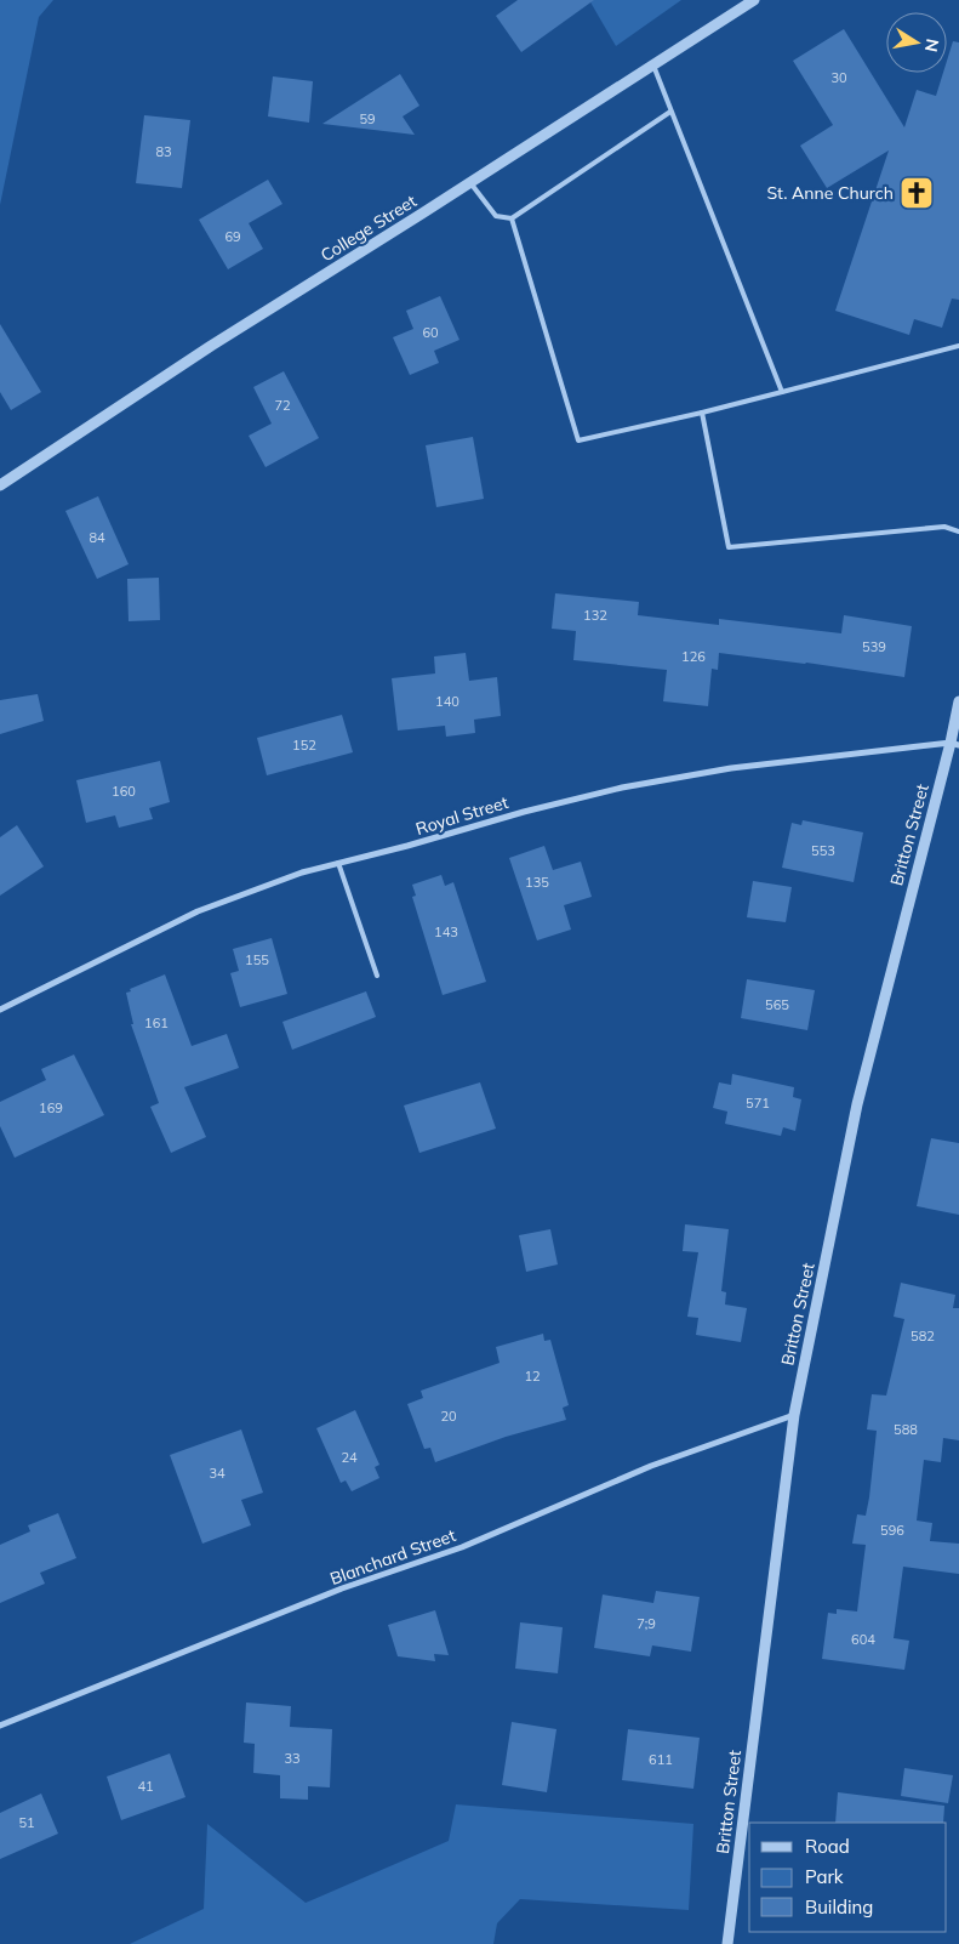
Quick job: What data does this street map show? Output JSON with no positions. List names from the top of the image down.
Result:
{
  "streets": {
    "street": [
      "College Street",
      "Royal Street",
      "Britton Street",
      "Blanchard Street"
    ]
  },
  "crossings": [
    ["Royal Street", "Britton Street"],
    ["Britton Street", "Blanchard Street"]
  ],
  "places": {
    "church": ["St. Anne Church"]
  },
  "house_numbers": [
    "30",
    "59",
    "83",
    "69",
    "60",
    "72",
    "84",
    "132",
    "539",
    "126",
    "140",
    "152",
    "160",
    "553",
    "135",
    "143",
    "155",
    "565",
    "161",
    "571",
    "169",
    "582",
    "12",
    "20",
    "588",
    "24",
    "34",
    "596",
    "7;9",
    "604",
    "33",
    "611",
    "41",
    "51"
  ],
  "legend": ["Road", "Park", "Building"],
  "north": "right"
}
